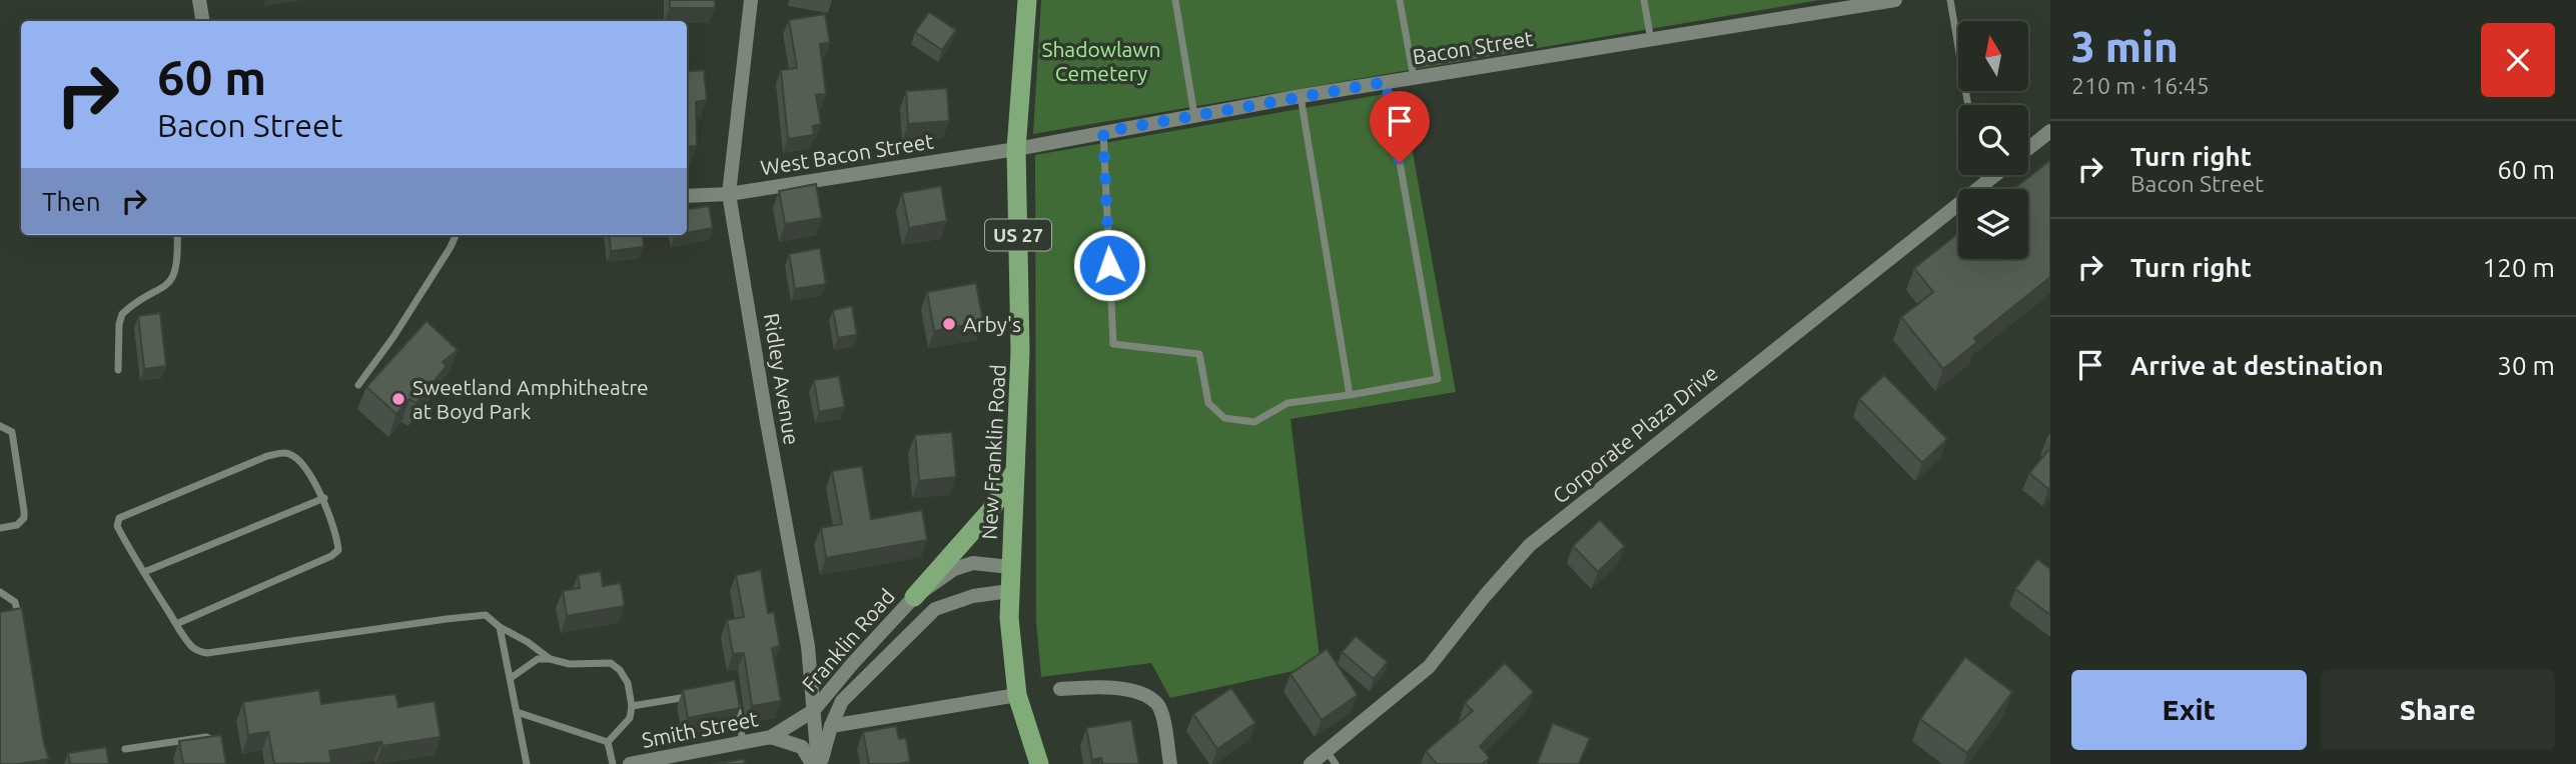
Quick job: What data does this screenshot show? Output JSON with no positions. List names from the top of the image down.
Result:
{
  "streets": {
    "highway": ["US 27", "New Franklin Road"],
    "street": [
      "Bacon Street",
      "West Bacon Street",
      "Ridley Avenue",
      "Corporate Plaza Drive",
      "Franklin Road",
      "Smith Street"
    ]
  },
  "crossings": [
    ["Bacon Street", "West Bacon Street"],
    ["Bacon Street", "New Franklin Road"],
    ["West Bacon Street", "Ridley Avenue"],
    ["West Bacon Street", "New Franklin Road"],
    ["US 27", "New Franklin Road"],
    ["Ridley Avenue", "Franklin Road"],
    ["Ridley Avenue", "Smith Street"],
    ["New Franklin Road", "Franklin Road"],
    ["Franklin Road", "Smith Street"]
  ],
  "parks": ["Shadowlawn Cemetery"],
  "places": ["Arby's", "Sweetland Amphitheatre at Boyd Park"],
  "north": "top",
  "page": {
    "heading": ["3 min", "210 m · 16:45"],
    "turn": ["60 m", "Bacon Street"],
    "list": [
      {
        "name": "Turn right",
        "note": "Bacon Street",
        "value": "60 m"
      },
      {
        "name": "Turn right",
        "value": "120 m"
      },
      {
        "name": "Arrive at destination",
        "value": "30 m"
      }
    ],
    "then": "Then",
    "buttons": ["Exit", "Share"]
  }
}
